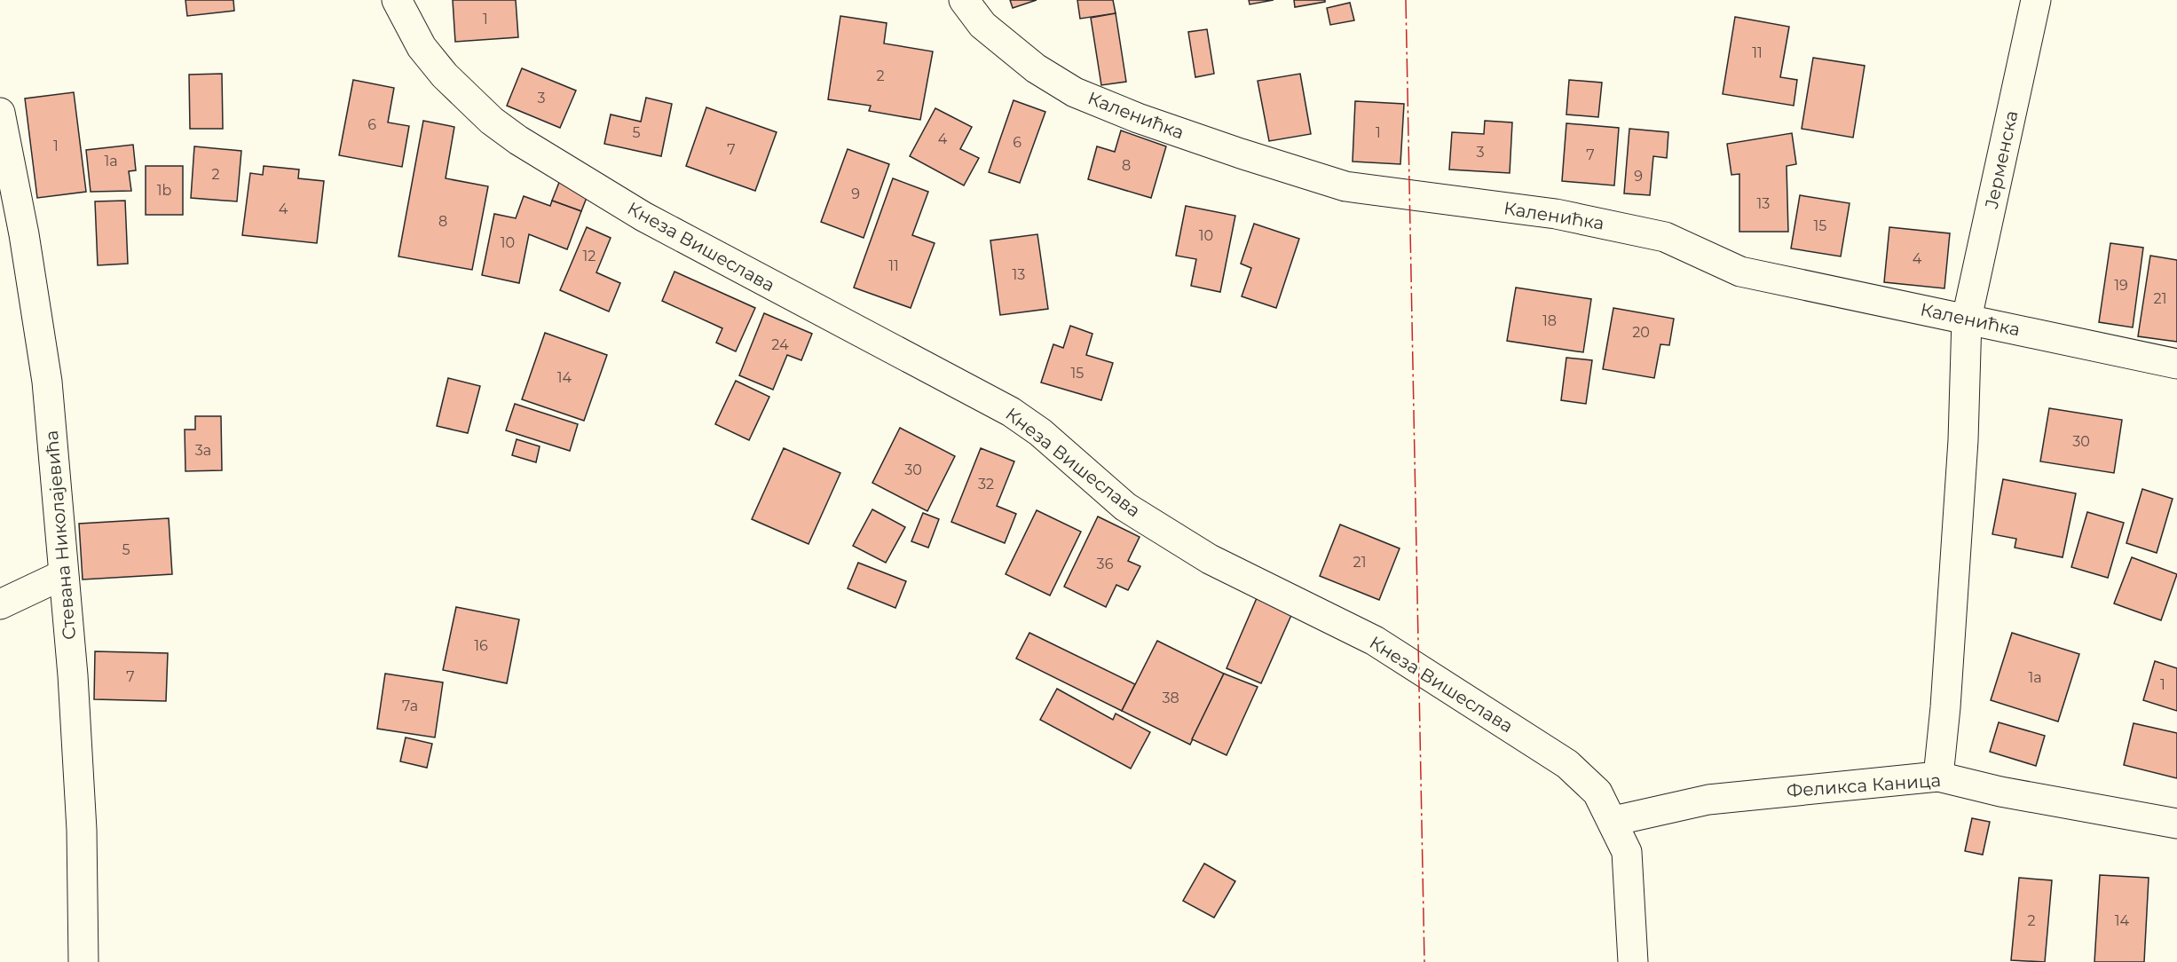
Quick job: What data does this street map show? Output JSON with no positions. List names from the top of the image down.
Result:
{
  "streets": {
    "street": [
      "Каленићка",
      "Јерменска",
      "Кнеза Вишеслава",
      "Стевана Николајевића",
      "Феликса Каница"
    ]
  },
  "crossings": [
    ["Каленићка", "Јерменска"],
    ["Јерменска", "Феликса Каница"],
    ["Кнеза Вишеслава", "Феликса Каница"]
  ],
  "house_numbers": [
    "1",
    "11",
    "2",
    "3",
    "6",
    "5",
    "1",
    "4",
    "6",
    "1",
    "7",
    "3",
    "7",
    "1a",
    "8",
    "2",
    "9",
    "1b",
    "9",
    "13",
    "4",
    "8",
    "15",
    "10",
    "10",
    "12",
    "4",
    "11",
    "13",
    "19",
    "21",
    "18",
    "20",
    "24",
    "15",
    "14",
    "30",
    "3a",
    "30",
    "32",
    "5",
    "21",
    "36",
    "16",
    "7",
    "1a",
    "1",
    "38",
    "7a",
    "2",
    "14"
  ]
}
